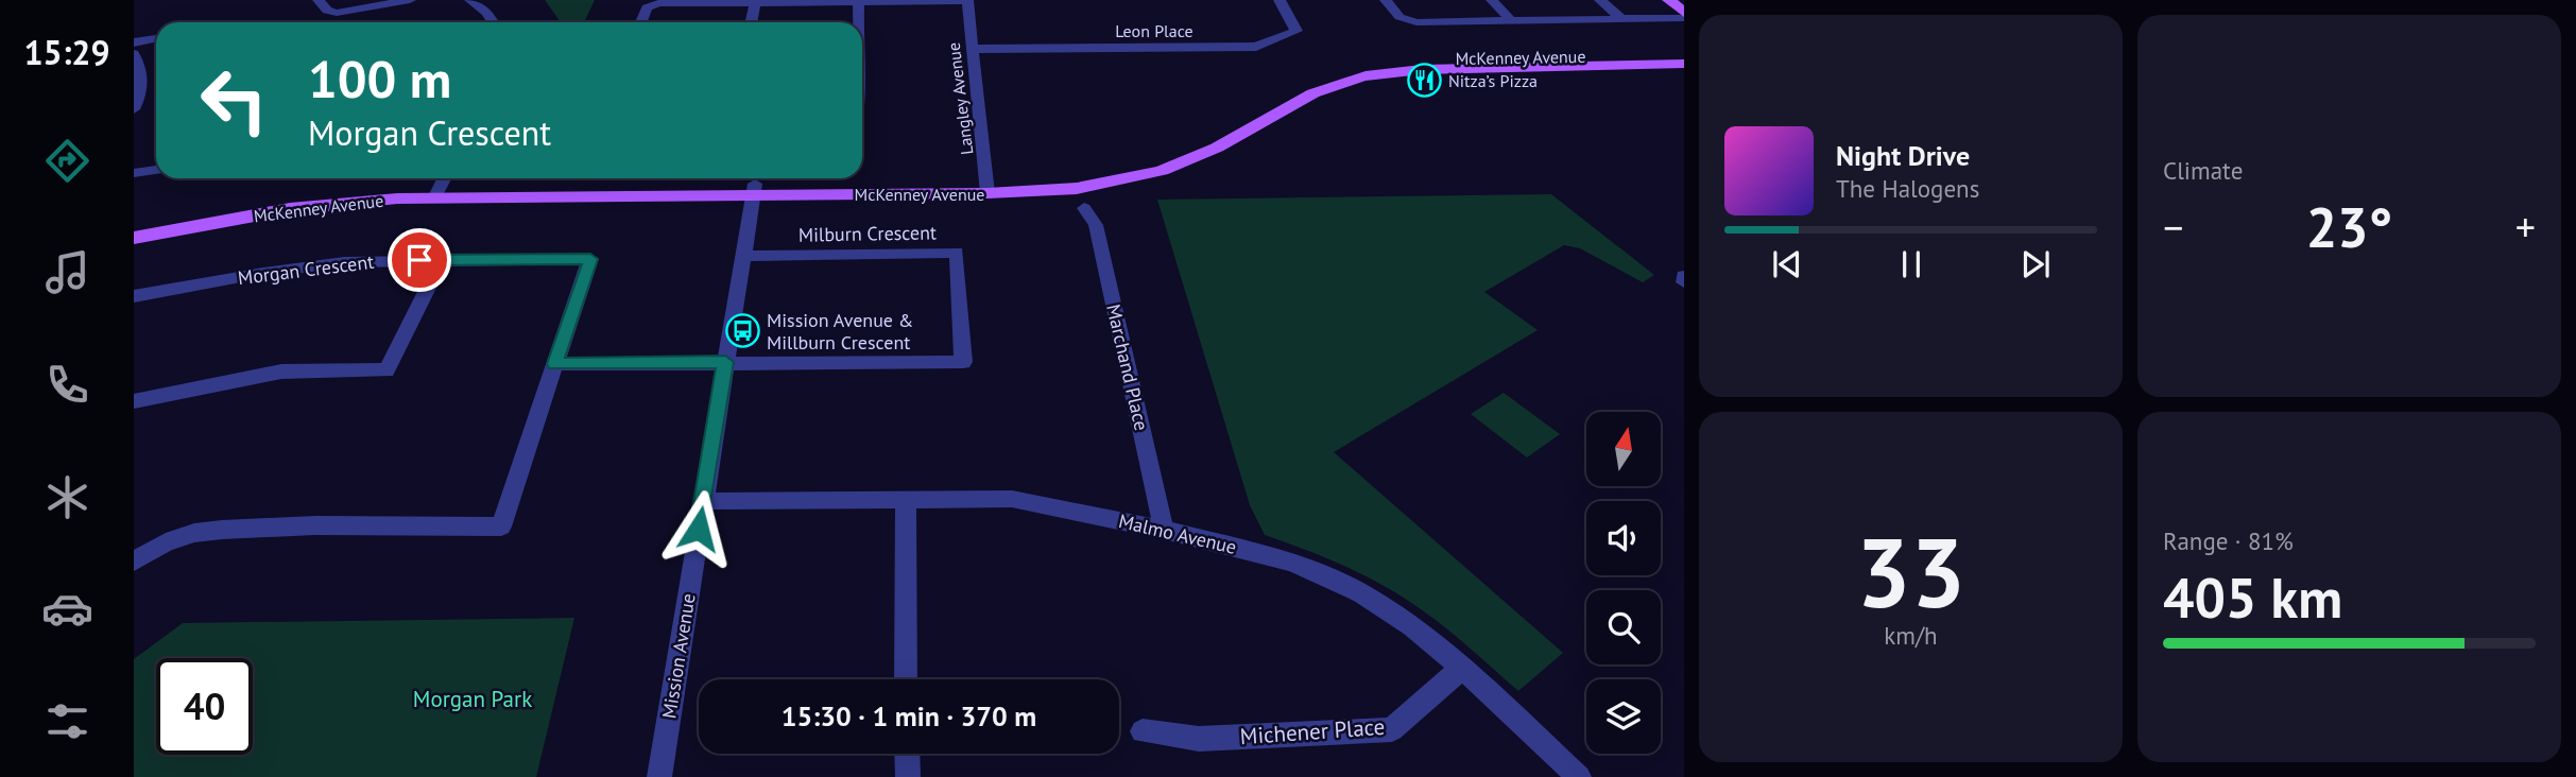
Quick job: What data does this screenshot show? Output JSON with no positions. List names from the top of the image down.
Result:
{
  "streets": {
    "main road": ["McKenney Avenue"],
    "street": [
      "Leon Place",
      "Langley Avenue",
      "Milburn Crescent",
      "Morgan Crescent",
      "Marchand Place",
      "Malmo Avenue",
      "Mission Avenue",
      "Michener Place"
    ]
  },
  "crossings": [
    ["Leon Place", "Langley Avenue"],
    ["McKenney Avenue", "Langley Avenue"],
    ["McKenney Avenue", "Mission Avenue"],
    ["Milburn Crescent", "Mission Avenue"],
    ["Marchand Place", "Malmo Avenue"],
    ["Malmo Avenue", "Mission Avenue"],
    ["Malmo Avenue", "Michener Place"]
  ],
  "parks": ["Morgan Park"],
  "places": {
    "restaurant": ["Nitza’s Pizza"],
    "bus stop": ["Mission Avenue & Millburn Crescent"]
  },
  "north": "top",
  "page": {
    "tabs": "15:29",
    "tile": [
      "Climate",
      ["33", "km/h"],
      ["Range · 81%", "405 km"]
    ],
    "turn": ["100 m", "Morgan Crescent"],
    "song": ["Night Drive", "The Halogens"],
    "heat": ["−", "23°", "+"],
    "limit": "40",
    "trip": "15:30 · 1 min · 370 m"
  }
}
